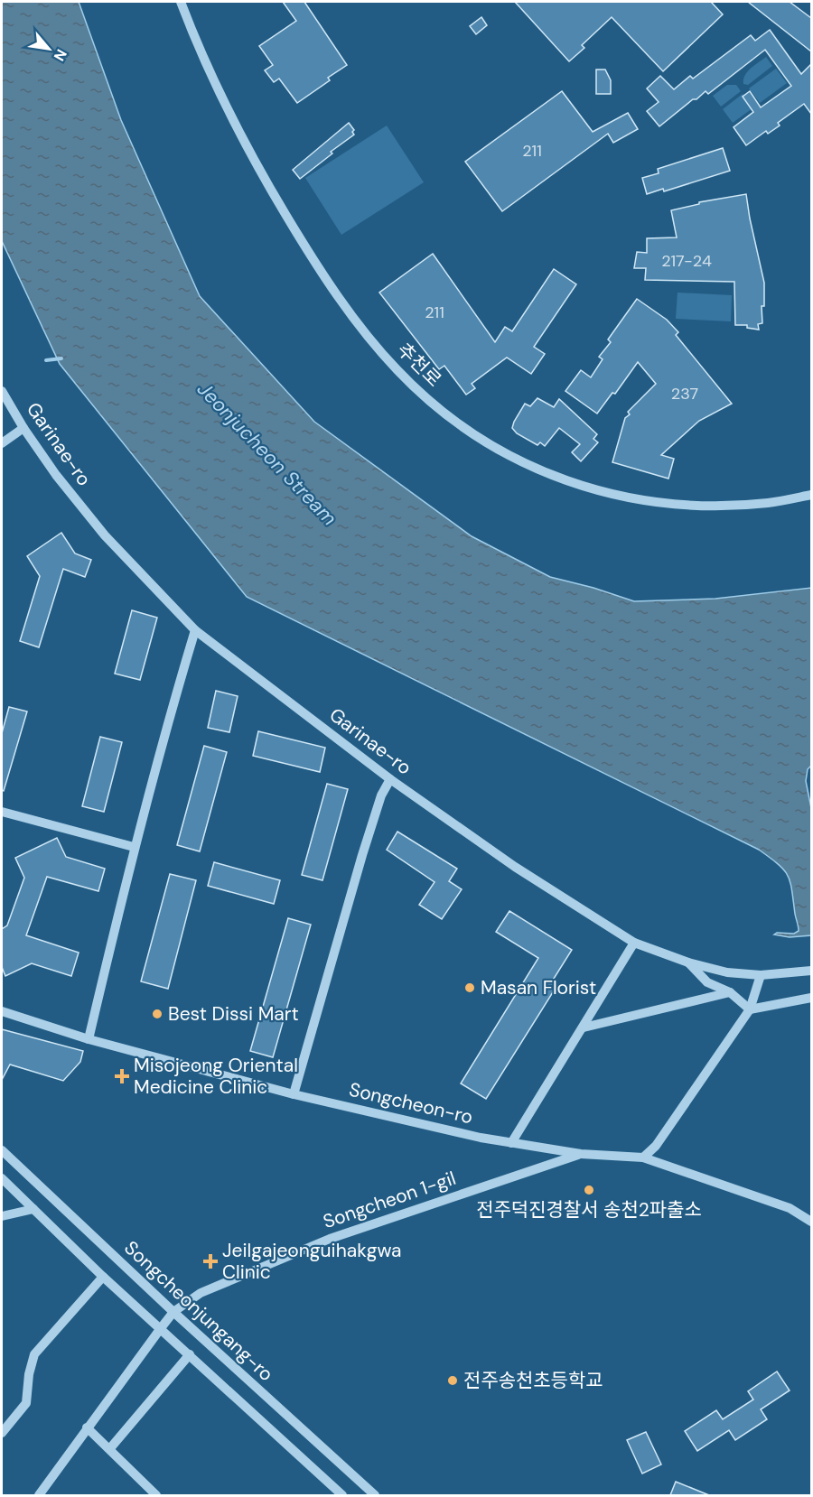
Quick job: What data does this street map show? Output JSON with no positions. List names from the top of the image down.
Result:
{
  "streets": {
    "street": [
      "추천로",
      "Garinae-ro",
      "Songcheon-ro",
      "Songcheon 1-gil",
      "Songcheonjungang-ro"
    ]
  },
  "crossings": [
    ["Songcheon-ro", "Songcheon 1-gil"],
    ["Songcheon 1-gil", "Songcheonjungang-ro"]
  ],
  "water": ["Jeonjucheon Stream"],
  "places": {
    "other": [
      "Masan Florist",
      "Best Dissi Mart",
      "전주덕진경찰서 송천2파출소",
      "전주송천초등학교"
    ],
    "health": ["Misojeong Oriental Medicine Clinic", "Jeilgajeonguihakgwa Clinic"]
  },
  "house_numbers": [
    "211",
    "217-24",
    "211",
    "237"
  ],
  "north": "bottom right"
}
